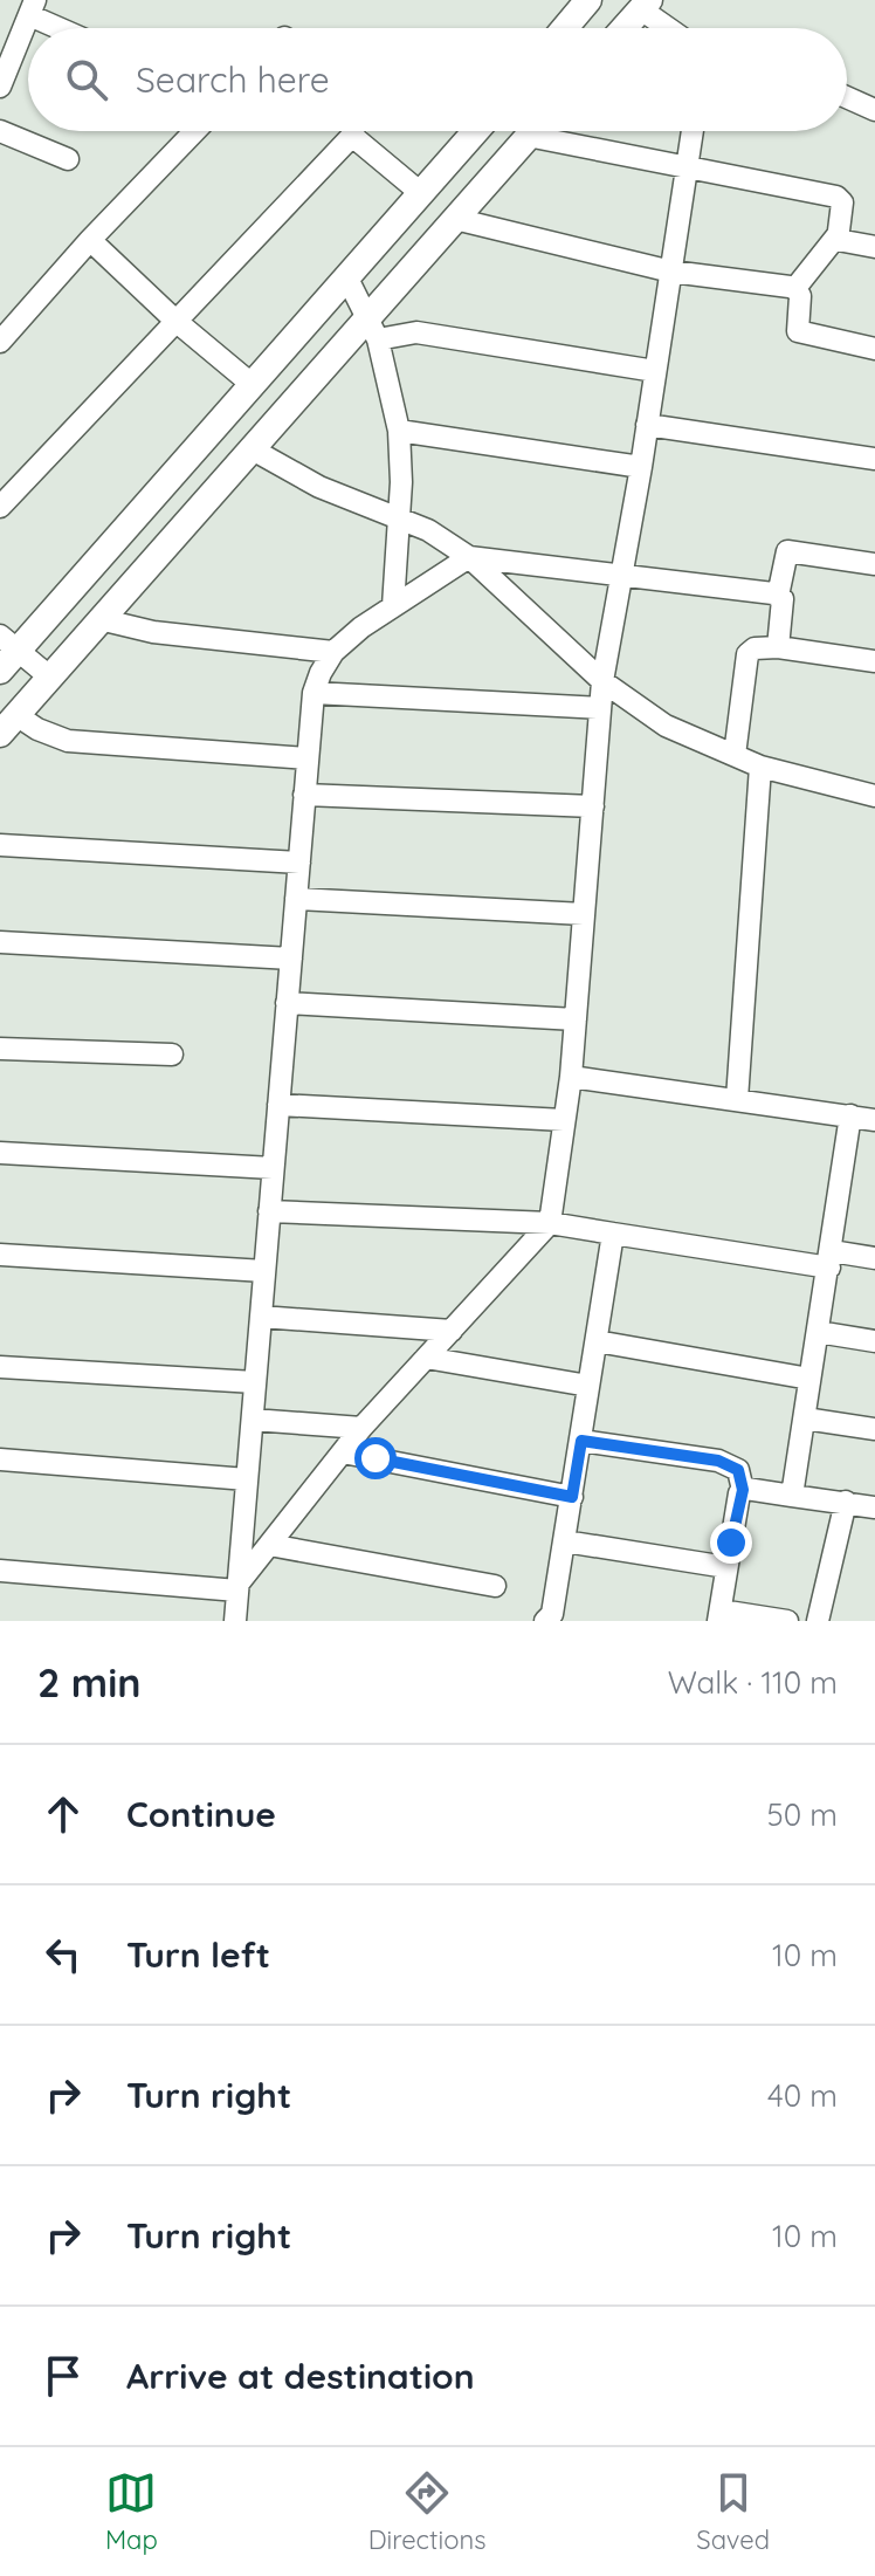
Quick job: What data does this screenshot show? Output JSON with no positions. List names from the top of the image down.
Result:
{
  "page": {
    "search": "Search here",
    "heading": ["2 min", "Walk · 110 m"],
    "list": [
      ["Continue", "50 m"],
      ["Turn left", "10 m"],
      ["Turn right", "40 m"],
      ["Turn right", "10 m"],
      "Arrive at destination"
    ],
    "nav": ["Map", "Directions", "Saved"]
  }
}
